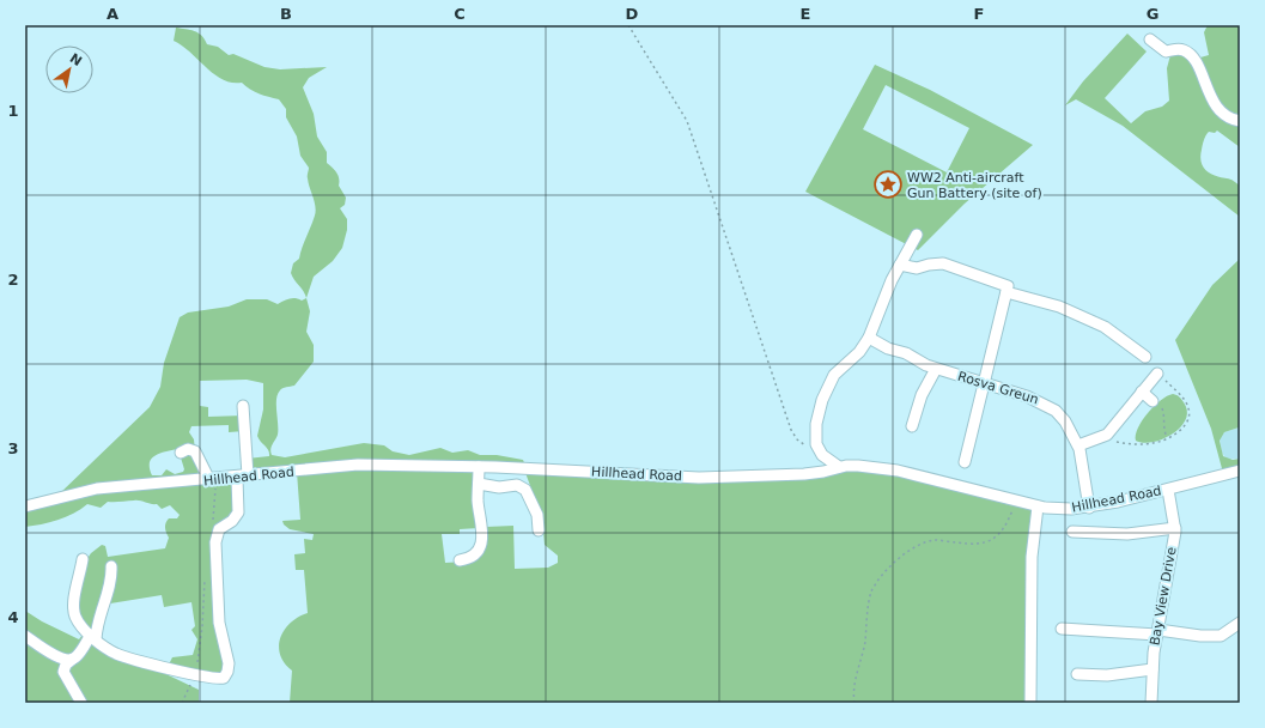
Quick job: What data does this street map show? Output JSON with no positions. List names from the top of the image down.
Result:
{
  "streets": {
    "street": ["Rosva Greun", "Hillhead Road", "Bay View Drive"]
  },
  "crossings": [
    ["Rosva Greun", "Hillhead Road"],
    ["Hillhead Road", "Bay View Drive"]
  ],
  "places": {
    "place": ["WW2 Anti-aircraft Gun Battery (site of)"]
  },
  "north": "top right",
  "grid": {
    "columns": [
      "A",
      "B",
      "C",
      "D",
      "E",
      "F",
      "G"
    ],
    "rows": [
      "1",
      "2",
      "3",
      "4"
    ]
  }
}
